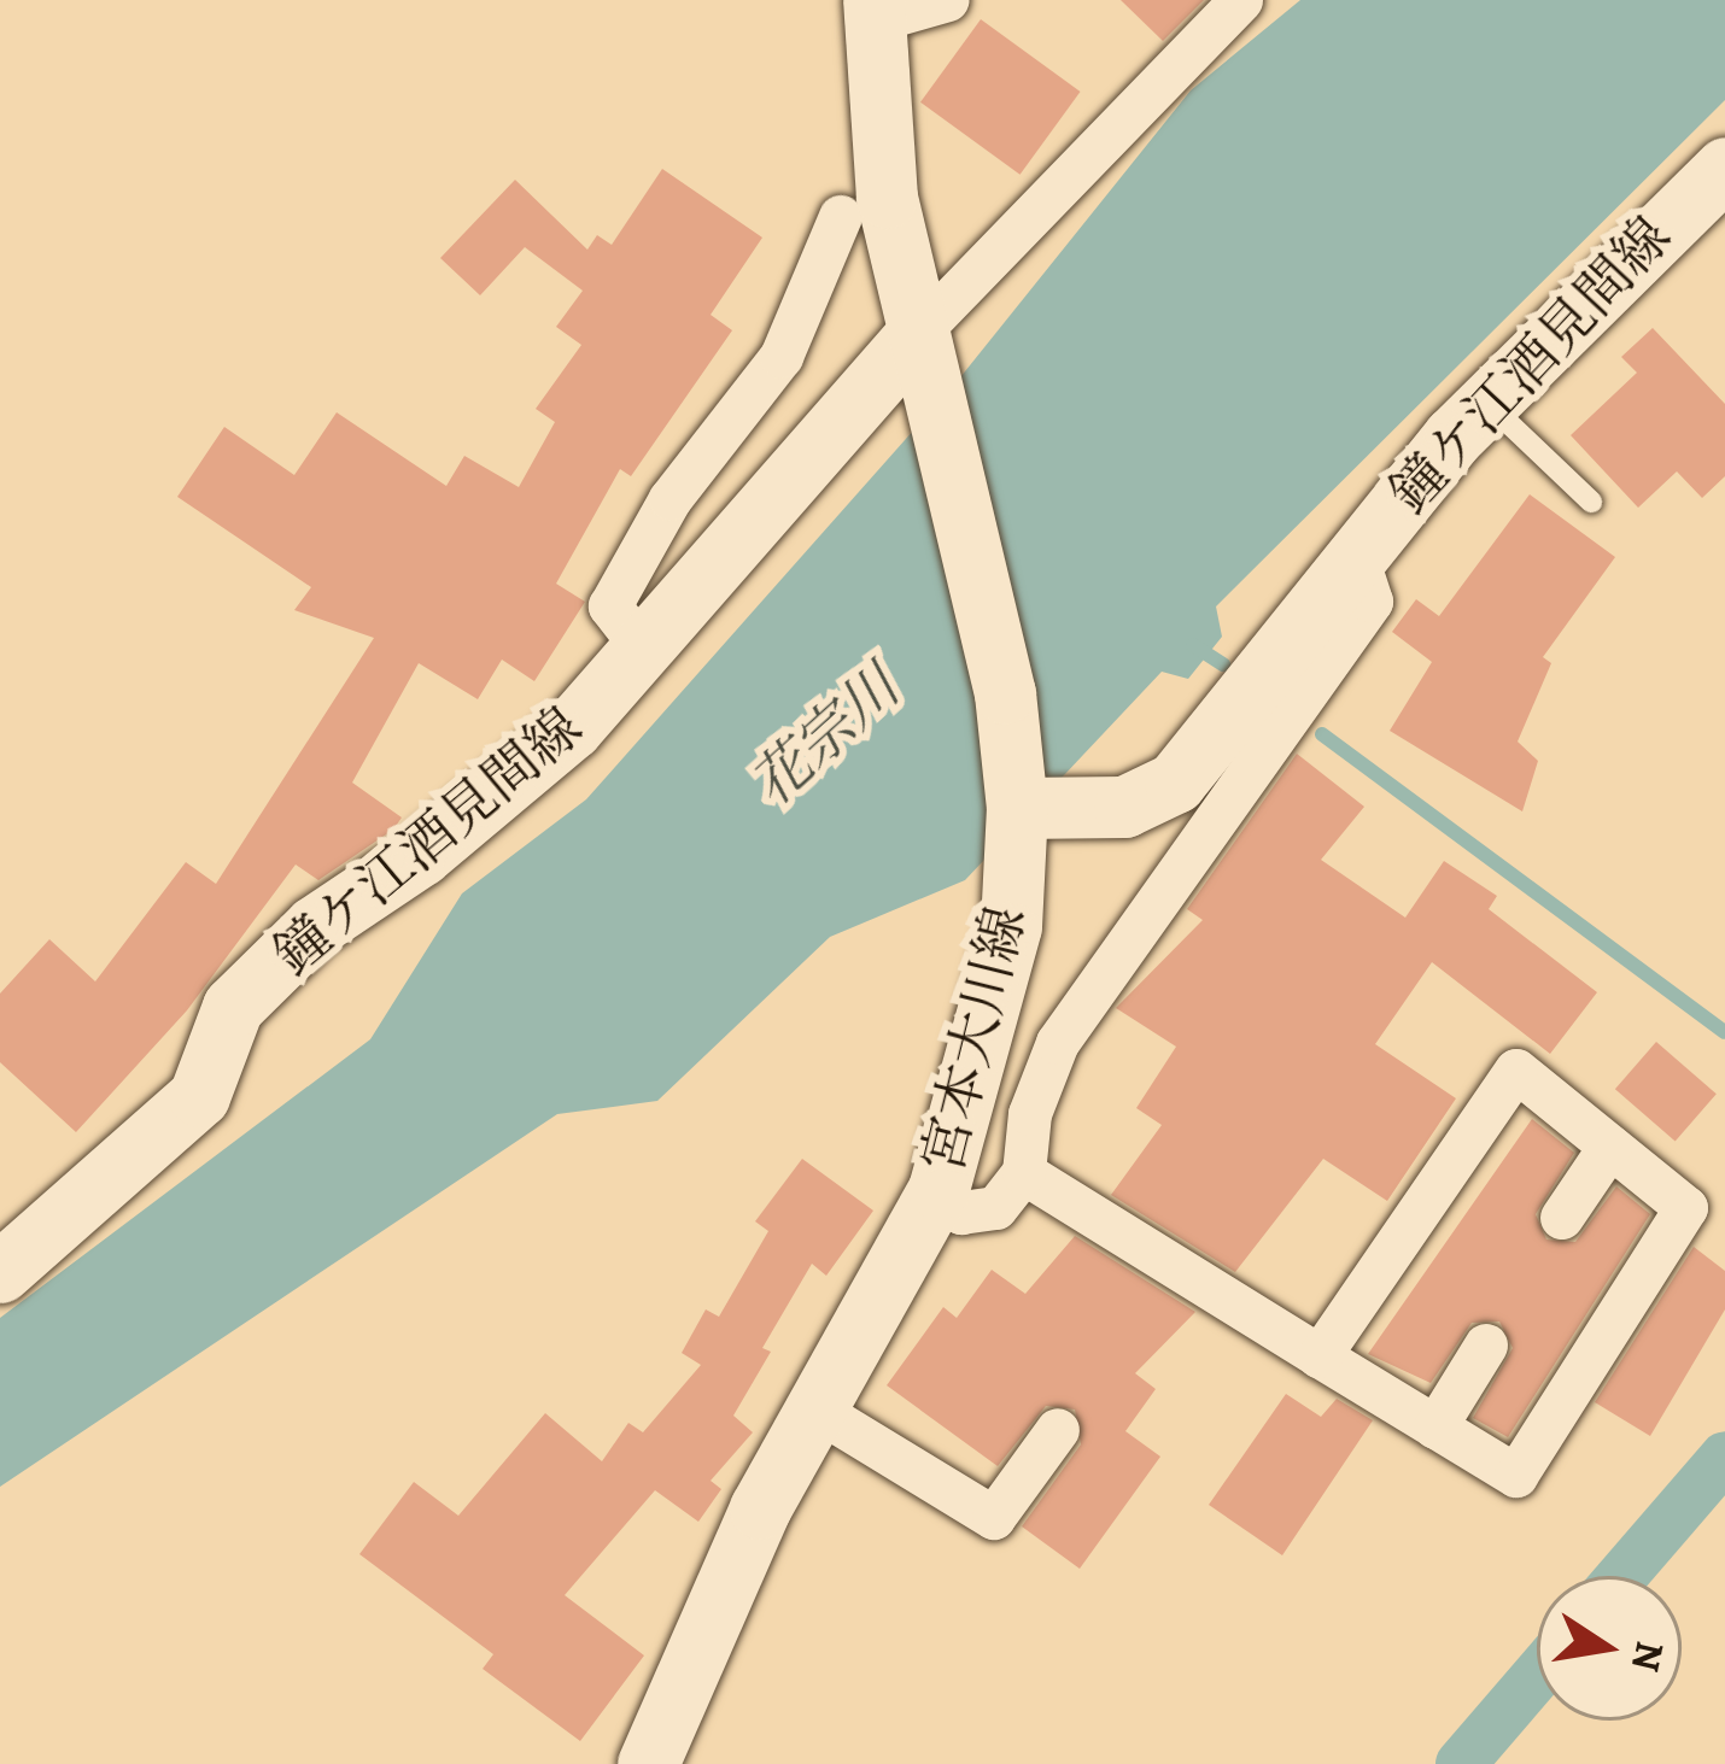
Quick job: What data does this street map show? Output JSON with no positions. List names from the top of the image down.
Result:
{
  "streets": {
    "main road": ["鐘ケ江酒見間線", "宮本大川線"]
  },
  "crossings": [
    ["鐘ケ江酒見間線", "宮本大川線"]
  ],
  "water": ["花宗川"],
  "north": "right"
}
